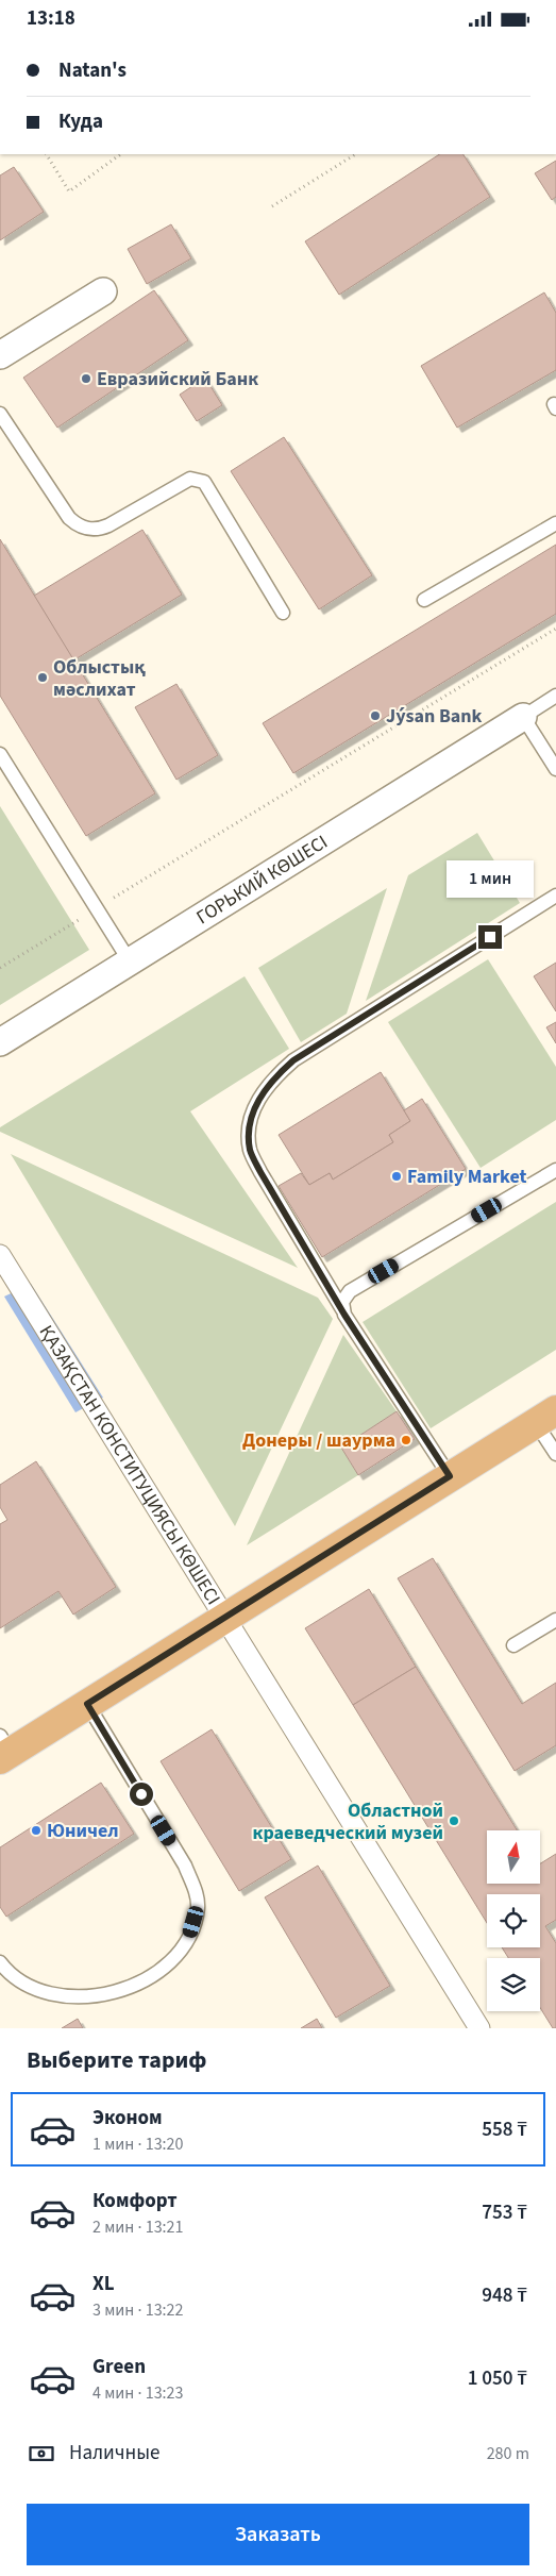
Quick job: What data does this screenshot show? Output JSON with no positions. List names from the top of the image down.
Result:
{
  "streets": {
    "street": ["ГОРЬКИЙ КӨШЕСІ", "ҚАЗАҚСТАН КОНСТИТУЦИЯСЫ КӨШЕСІ"]
  },
  "places": [
    "Евразийский Банк",
    "Облыстық мәслихат",
    "Jýsan Bank",
    "Family Мarket",
    "Донеры / шаурма",
    "Областной краеведческий музей",
    "Юничел"
  ],
  "north": "top",
  "page": {
    "status": "13:18",
    "banner": ["Natan's", "Куда"],
    "bubble": "1 мин",
    "heading": "Выберите тариф",
    "list": [
      {
        "name": "Эконом",
        "note": "1 мин · 13:20",
        "value": "558 ₸"
      },
      {
        "name": "Комфорт",
        "note": "2 мин · 13:21",
        "value": "753 ₸"
      },
      {
        "name": "XL",
        "note": "3 мин · 13:22",
        "value": "948 ₸"
      },
      {
        "name": "Green",
        "note": "4 мин · 13:23",
        "value": "1 050 ₸"
      }
    ],
    "pay": ["Наличные", "280 m"],
    "buttons": "Заказать"
  }
}
